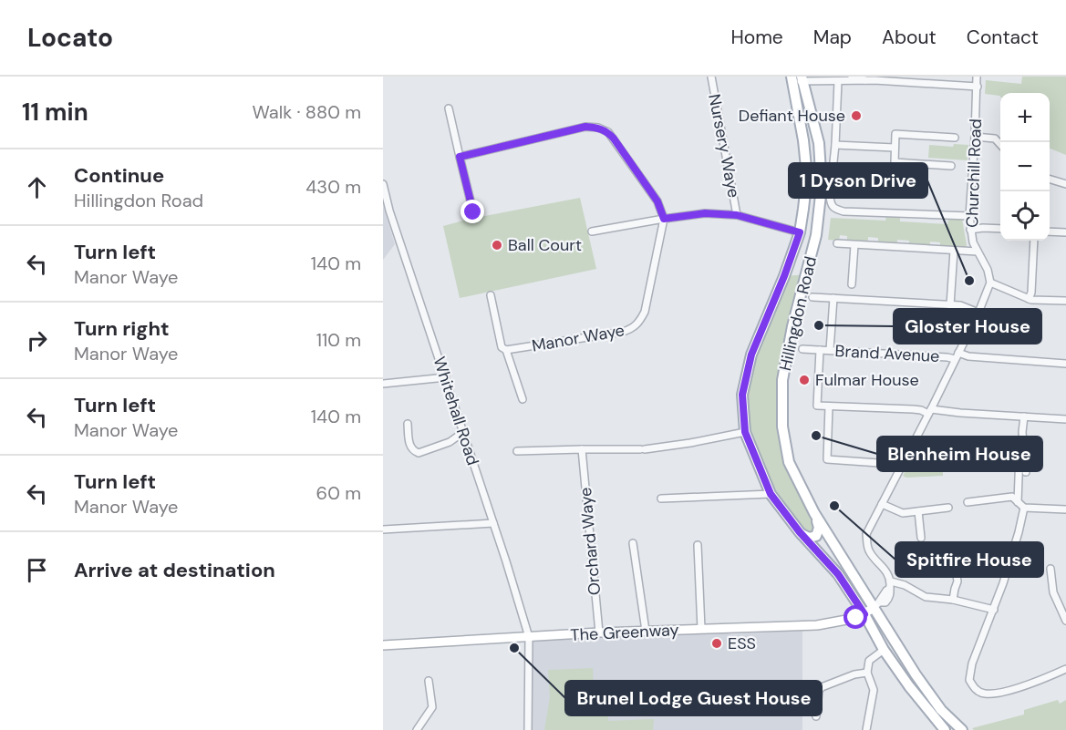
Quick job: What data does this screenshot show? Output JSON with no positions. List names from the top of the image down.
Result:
{
  "streets": {
    "main road": ["Hillingdon Road"],
    "street": [
      "Nursery Waye",
      "Churchill Road",
      "Manor Waye",
      "Brand Avenue",
      "Whitehall Road",
      "Orchard Waye",
      "The Greenway"
    ]
  },
  "crossings": [
    ["Hillingdon Road", "The Greenway"],
    ["Whitehall Road", "The Greenway"],
    ["Orchard Waye", "The Greenway"]
  ],
  "places": [
    "Defiant House",
    "Ball Court",
    "1 Dyson Drive",
    "Gloster House",
    "Fulmar House",
    "Blenheim House",
    "Spitfire House",
    "ESS",
    "Brunel Lodge Guest House"
  ],
  "page": {
    "header": "Locato",
    "nav": [
      "Home",
      "Map",
      "About",
      "Contact"
    ],
    "heading": ["11 min", "Walk · 880 m"],
    "map_buttons": ["+", "−"],
    "list": [
      ["Continue", "Hillingdon Road", "430 m"],
      ["Turn left", "Manor Waye", "140 m"],
      ["Turn right", "Manor Waye", "110 m"],
      ["Turn left", "Manor Waye", "140 m"],
      ["Turn left", "Manor Waye", "60 m"],
      "Arrive at destination"
    ]
  }
}
